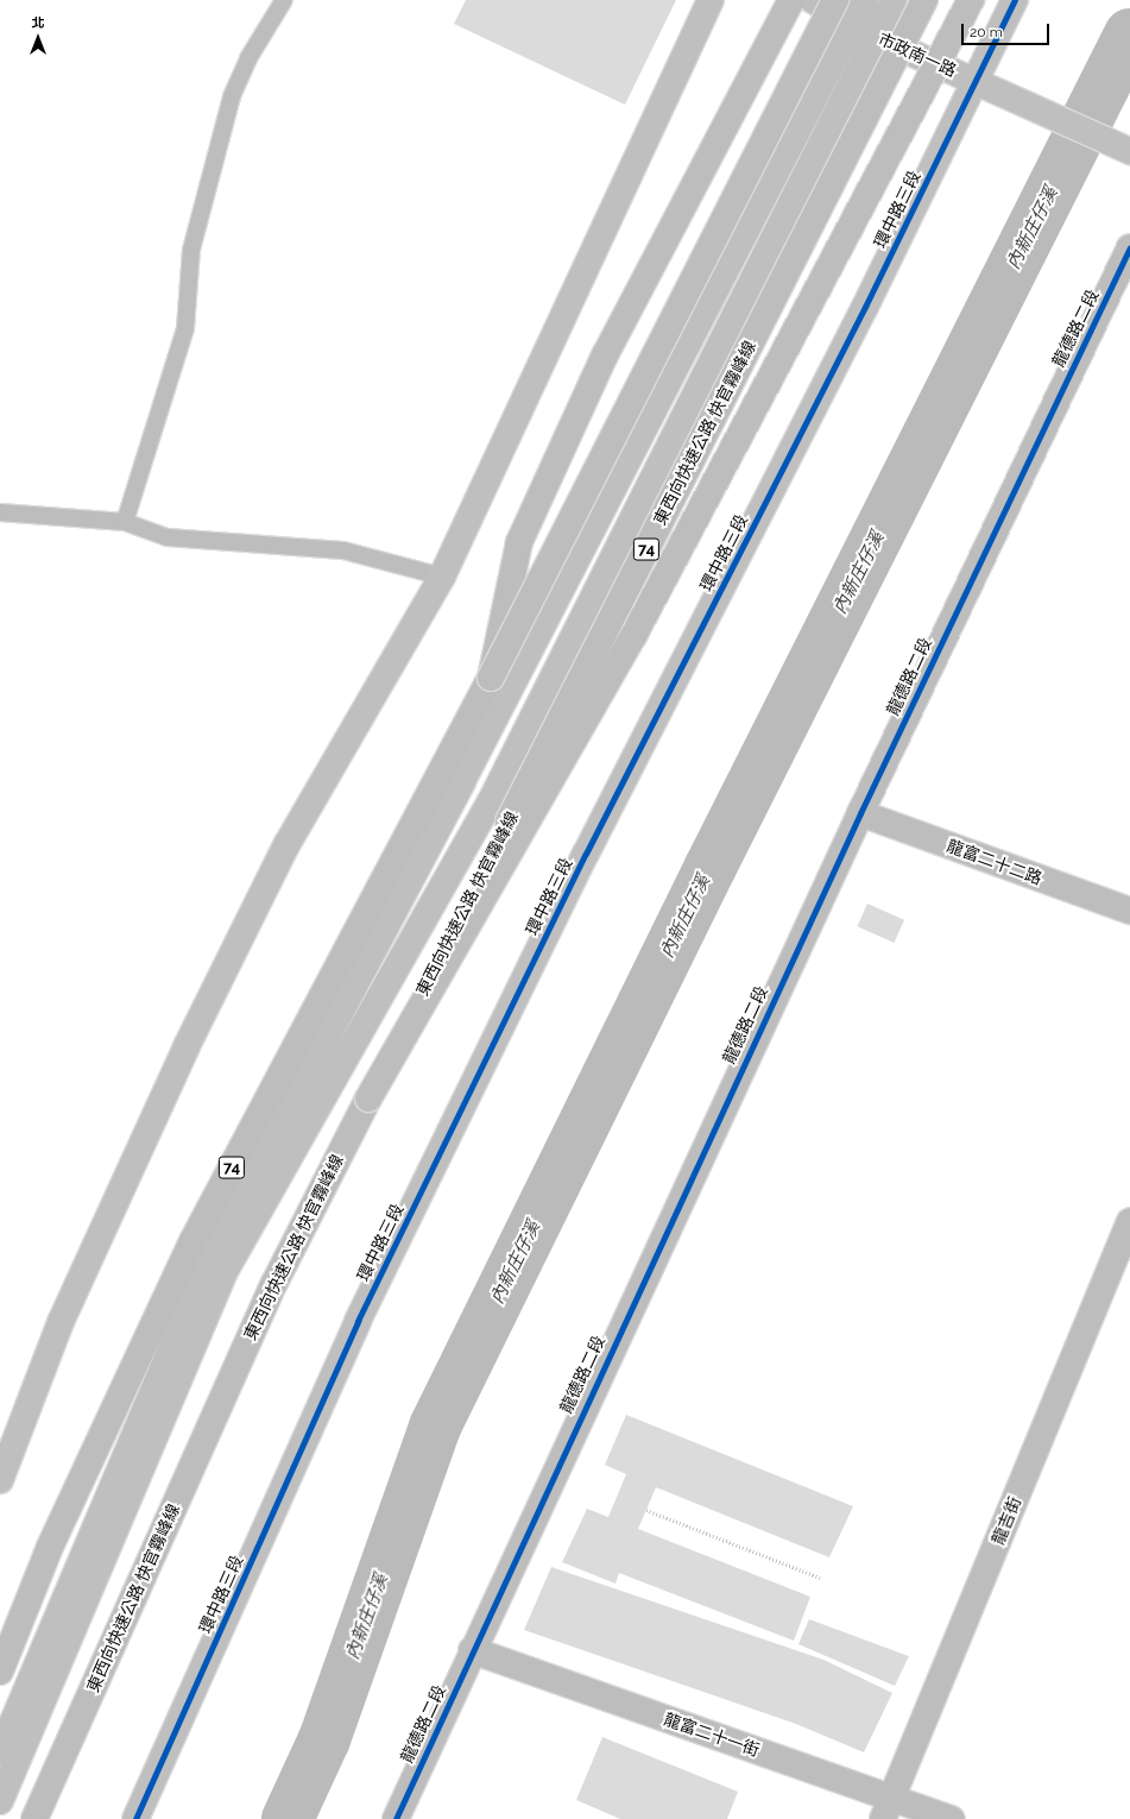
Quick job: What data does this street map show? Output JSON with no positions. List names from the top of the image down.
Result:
{
  "streets": {
    "main road": [
      "龍德路二段",
      "東西向快速公路 快官霧峰線",
      "74",
      "龍富二十二路",
      "龍吉街",
      "龍富二十一街"
    ],
    "street": ["市政南一路", "環中路三段"]
  },
  "crossings": [
    ["市政南一路", "環中路三段"],
    ["龍德路二段", "龍富二十二路"],
    ["龍德路二段", "龍富二十一街"],
    ["龍吉街", "龍富二十一街"]
  ],
  "water": ["內新庄仔溪"],
  "scale_bar": "20 m",
  "north": "top"
}
